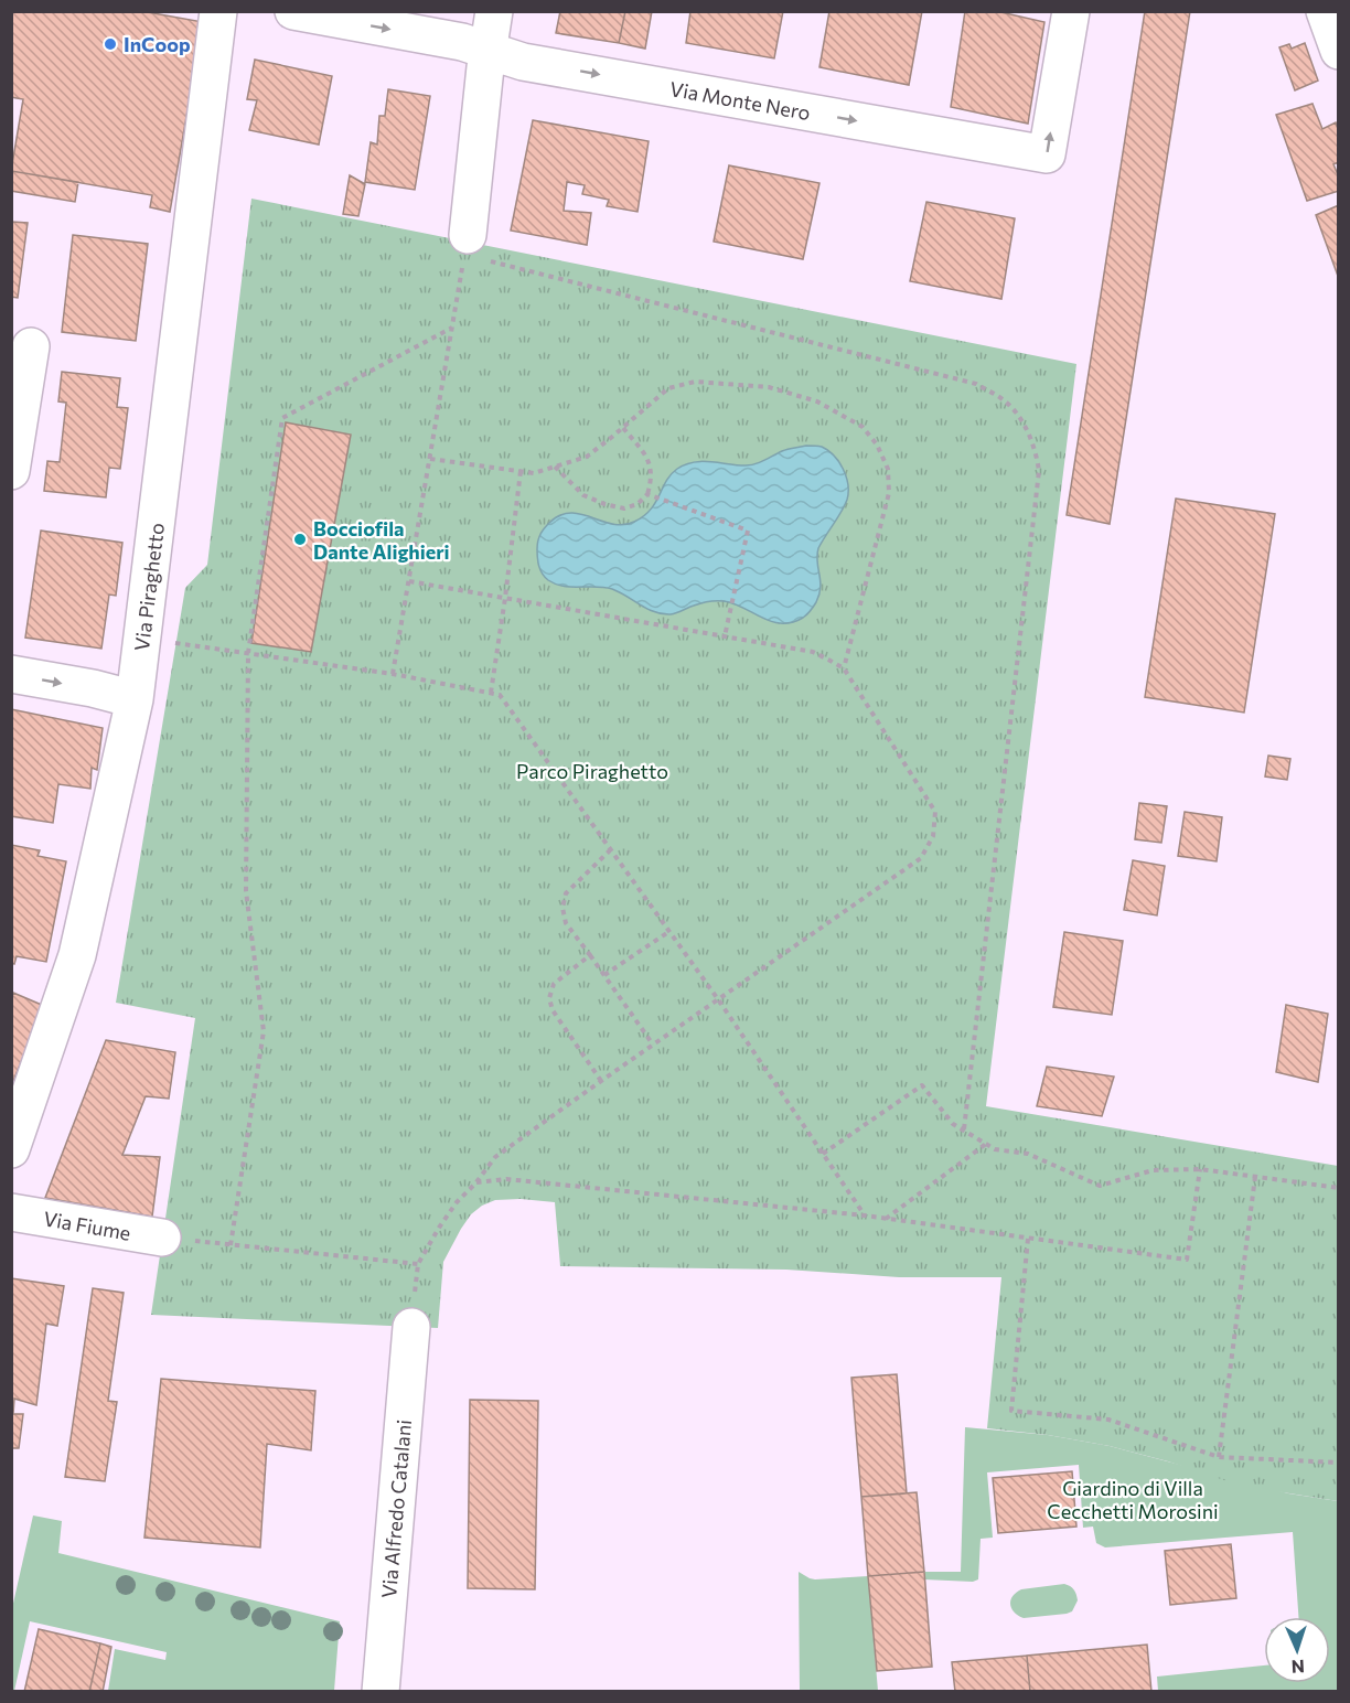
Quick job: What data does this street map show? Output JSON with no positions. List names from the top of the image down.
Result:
{
  "streets": {
    "street": [
      "Via Monte Nero",
      "Via Piraghetto",
      "Via Fiume",
      "Via Alfredo Catalani"
    ]
  },
  "one_way": ["Via Monte Nero"],
  "parks": ["Parco Piraghetto", "Giardino di Villa Cecchetti Morosini"],
  "places": ["InCoop", "Bocciofila Dante Alighieri"],
  "north": "bottom"
}
